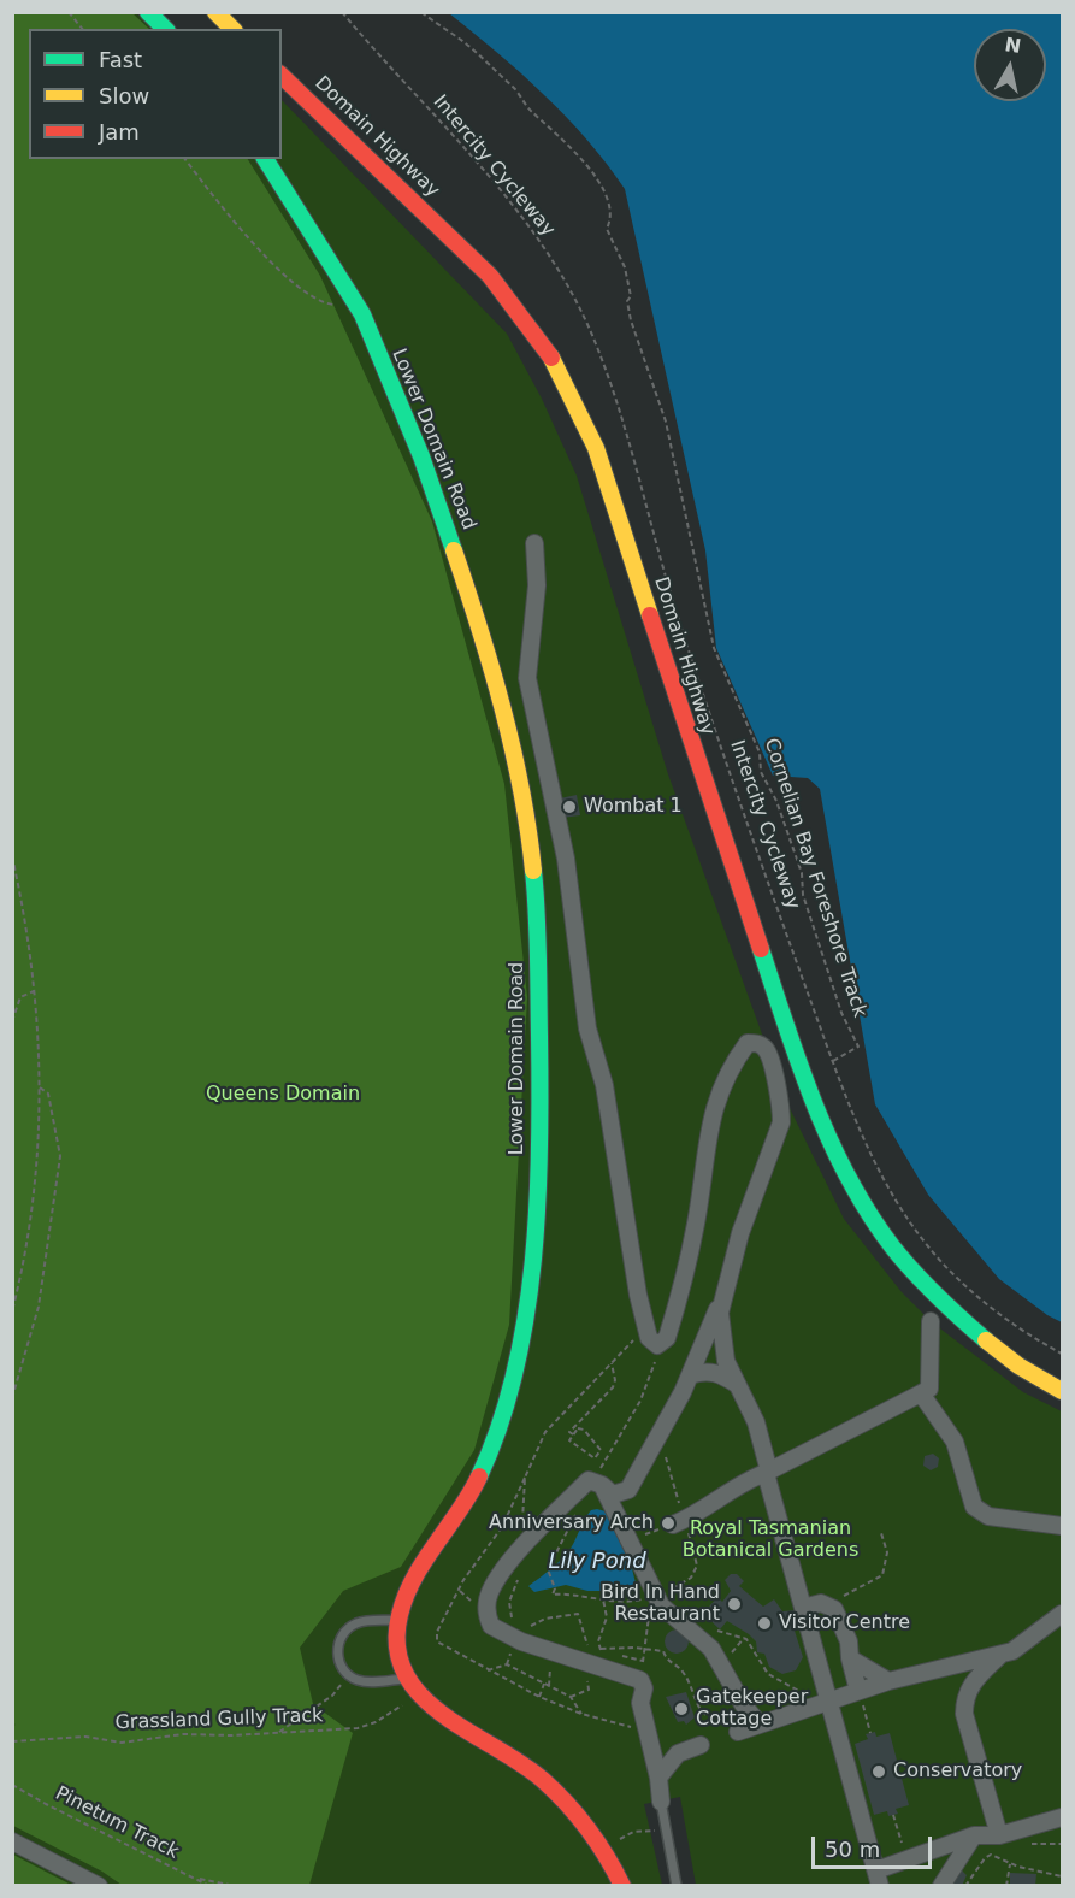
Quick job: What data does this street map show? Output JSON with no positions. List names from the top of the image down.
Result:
{
  "streets": {
    "street": ["Domain Highway", "Lower Domain Road"],
    "path": [
      "Intercity Cycleway",
      "Cornelian Bay Foreshore Track",
      "Grassland Gully Track",
      "Pinetum Track"
    ]
  },
  "crossings": [
    ["Intercity Cycleway", "Cornelian Bay Foreshore Track"],
    ["Lower Domain Road", "Grassland Gully Track"]
  ],
  "water": ["Lily Pond"],
  "parks": ["Queens Domain", "Royal Tasmanian Botanical Gardens"],
  "places": [
    "Wombat 1",
    "Anniversary Arch",
    "Bird In Hand Restaurant",
    "Visitor Centre",
    "Gatekeeper Cottage",
    "Conservatory"
  ],
  "legend": ["Fast", "Slow", "Jam"],
  "scale_bar": "50 m",
  "north": "top"
}
